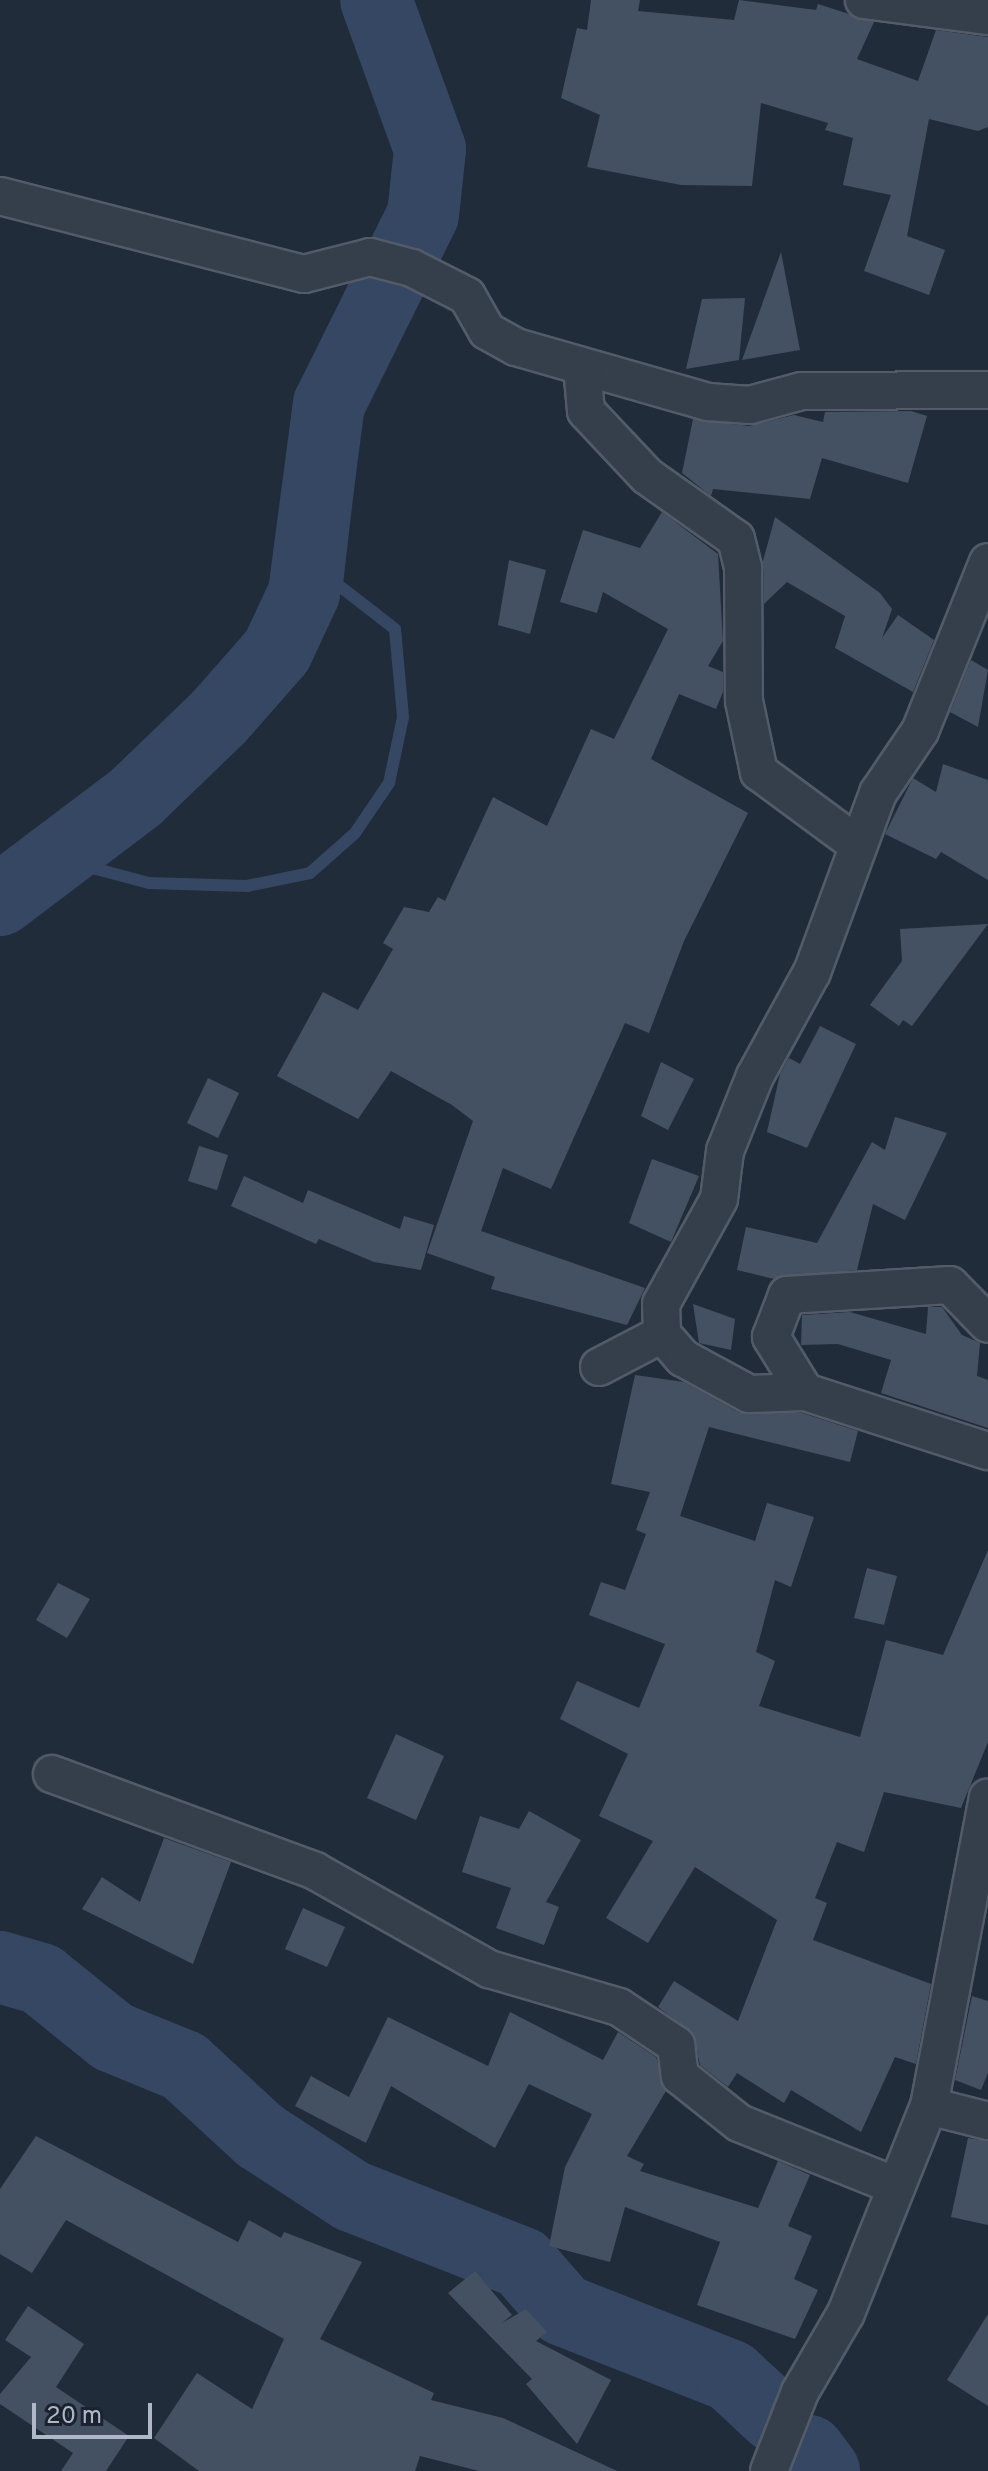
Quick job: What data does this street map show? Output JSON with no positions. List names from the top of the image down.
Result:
{
  "scale_bar": "20 m"
}
